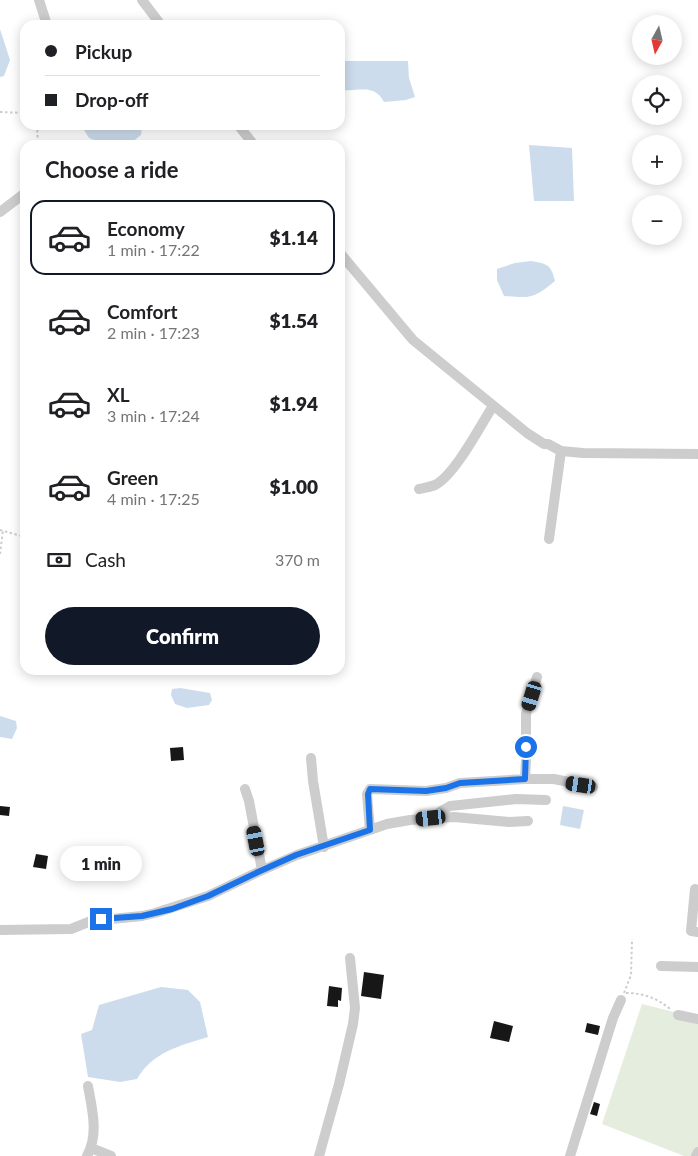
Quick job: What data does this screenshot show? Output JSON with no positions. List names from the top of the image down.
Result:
{
  "north": "bottom",
  "page": {
    "map_buttons": ["+", "−"],
    "banner": ["Pickup", "Drop-off"],
    "heading": "Choose a ride",
    "list": [
      {
        "name": "Economy",
        "note": "1 min · 17:22",
        "value": "$1.14"
      },
      {
        "name": "Comfort",
        "note": "2 min · 17:23",
        "value": "$1.54"
      },
      {
        "name": "XL",
        "note": "3 min · 17:24",
        "value": "$1.94"
      },
      {
        "name": "Green",
        "note": "4 min · 17:25",
        "value": "$1.00"
      }
    ],
    "pay": ["Cash", "370 m"],
    "buttons": "Confirm",
    "bubble": "1 min"
  }
}
